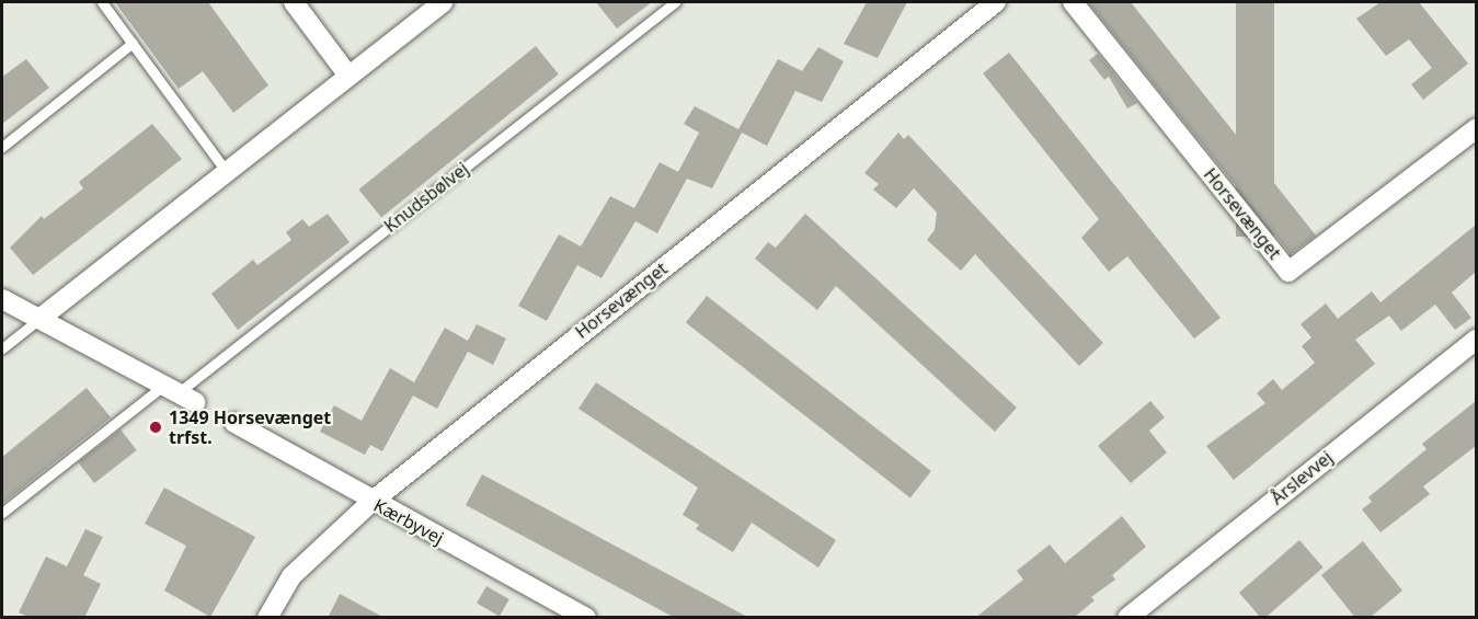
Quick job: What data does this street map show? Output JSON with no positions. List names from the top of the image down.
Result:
{
  "streets": {
    "street": ["Horsevænget", "Årslevvej", "Kærbyvej"],
    "lane": ["Knudsbølvej"]
  },
  "crossings": [
    ["Horsevænget", "Kærbyvej"]
  ],
  "places": ["1349 Horsevænget trfst."]
}
